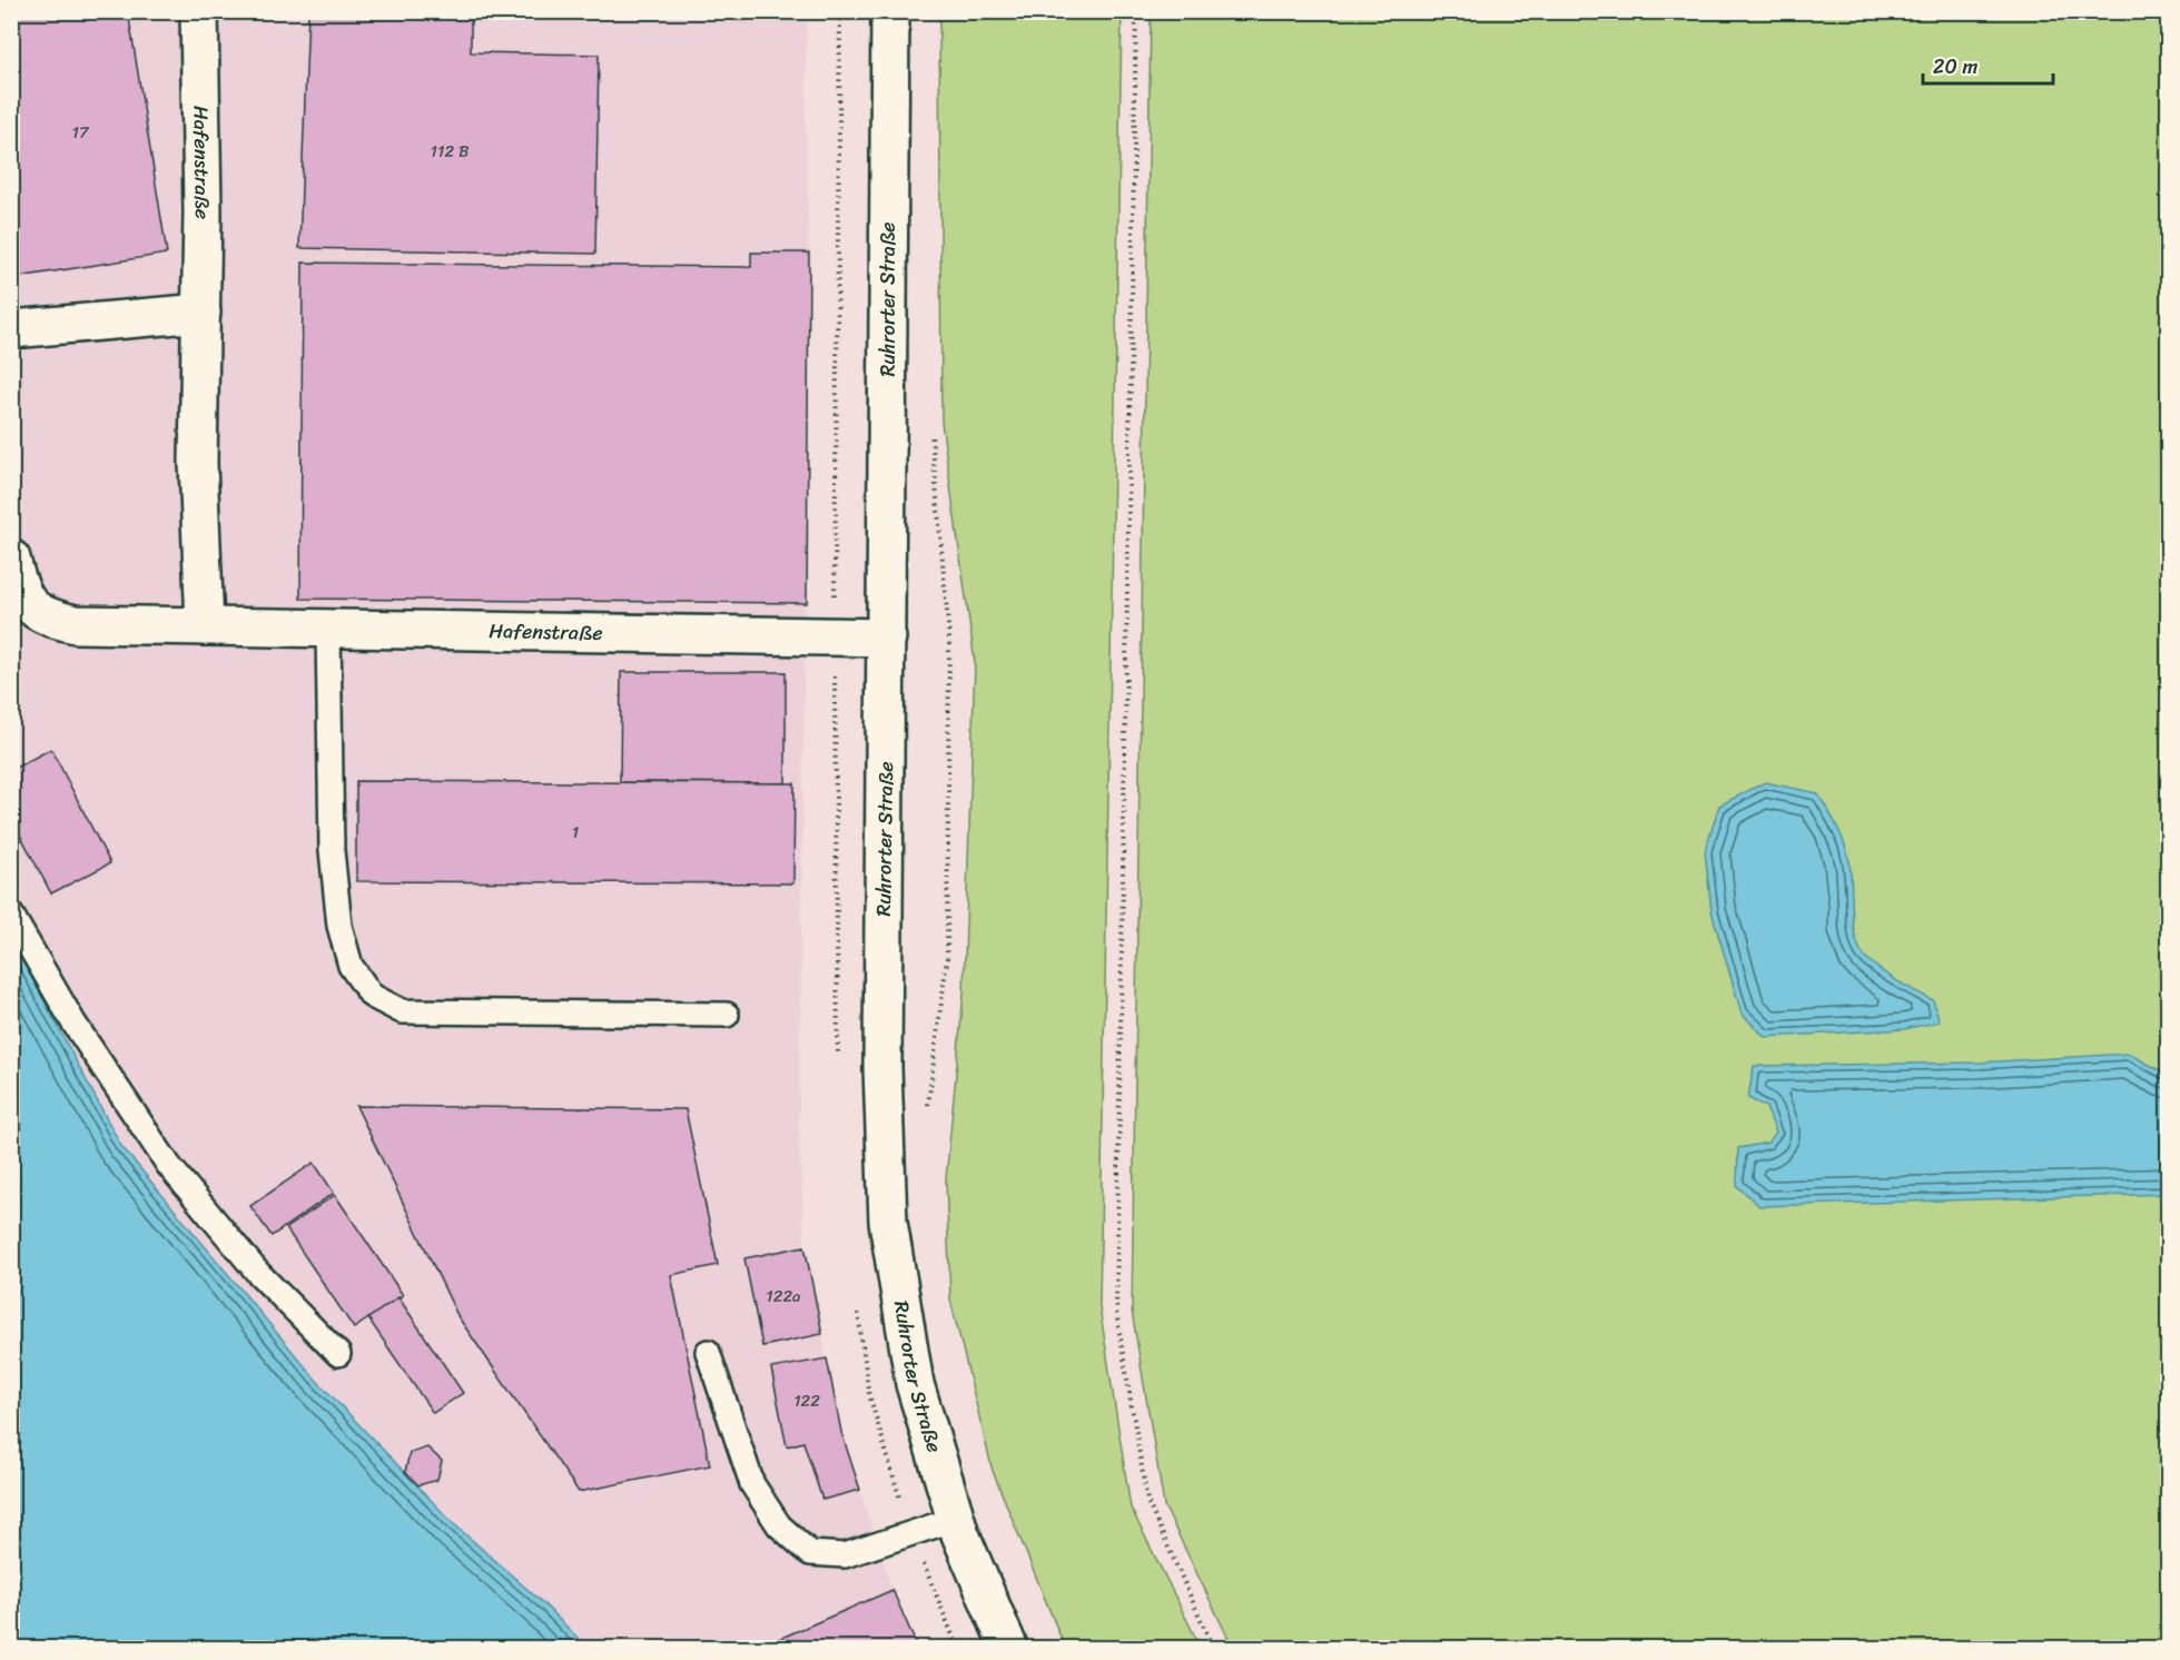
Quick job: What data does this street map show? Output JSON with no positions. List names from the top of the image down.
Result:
{
  "streets": {
    "street": ["Hafenstraße", "Ruhrorter Straße"]
  },
  "crossings": [
    ["Hafenstraße", "Ruhrorter Straße"]
  ],
  "house_numbers": [
    "17",
    "112 B",
    "1",
    "122a",
    "122"
  ],
  "scale_bar": "20 m"
}
